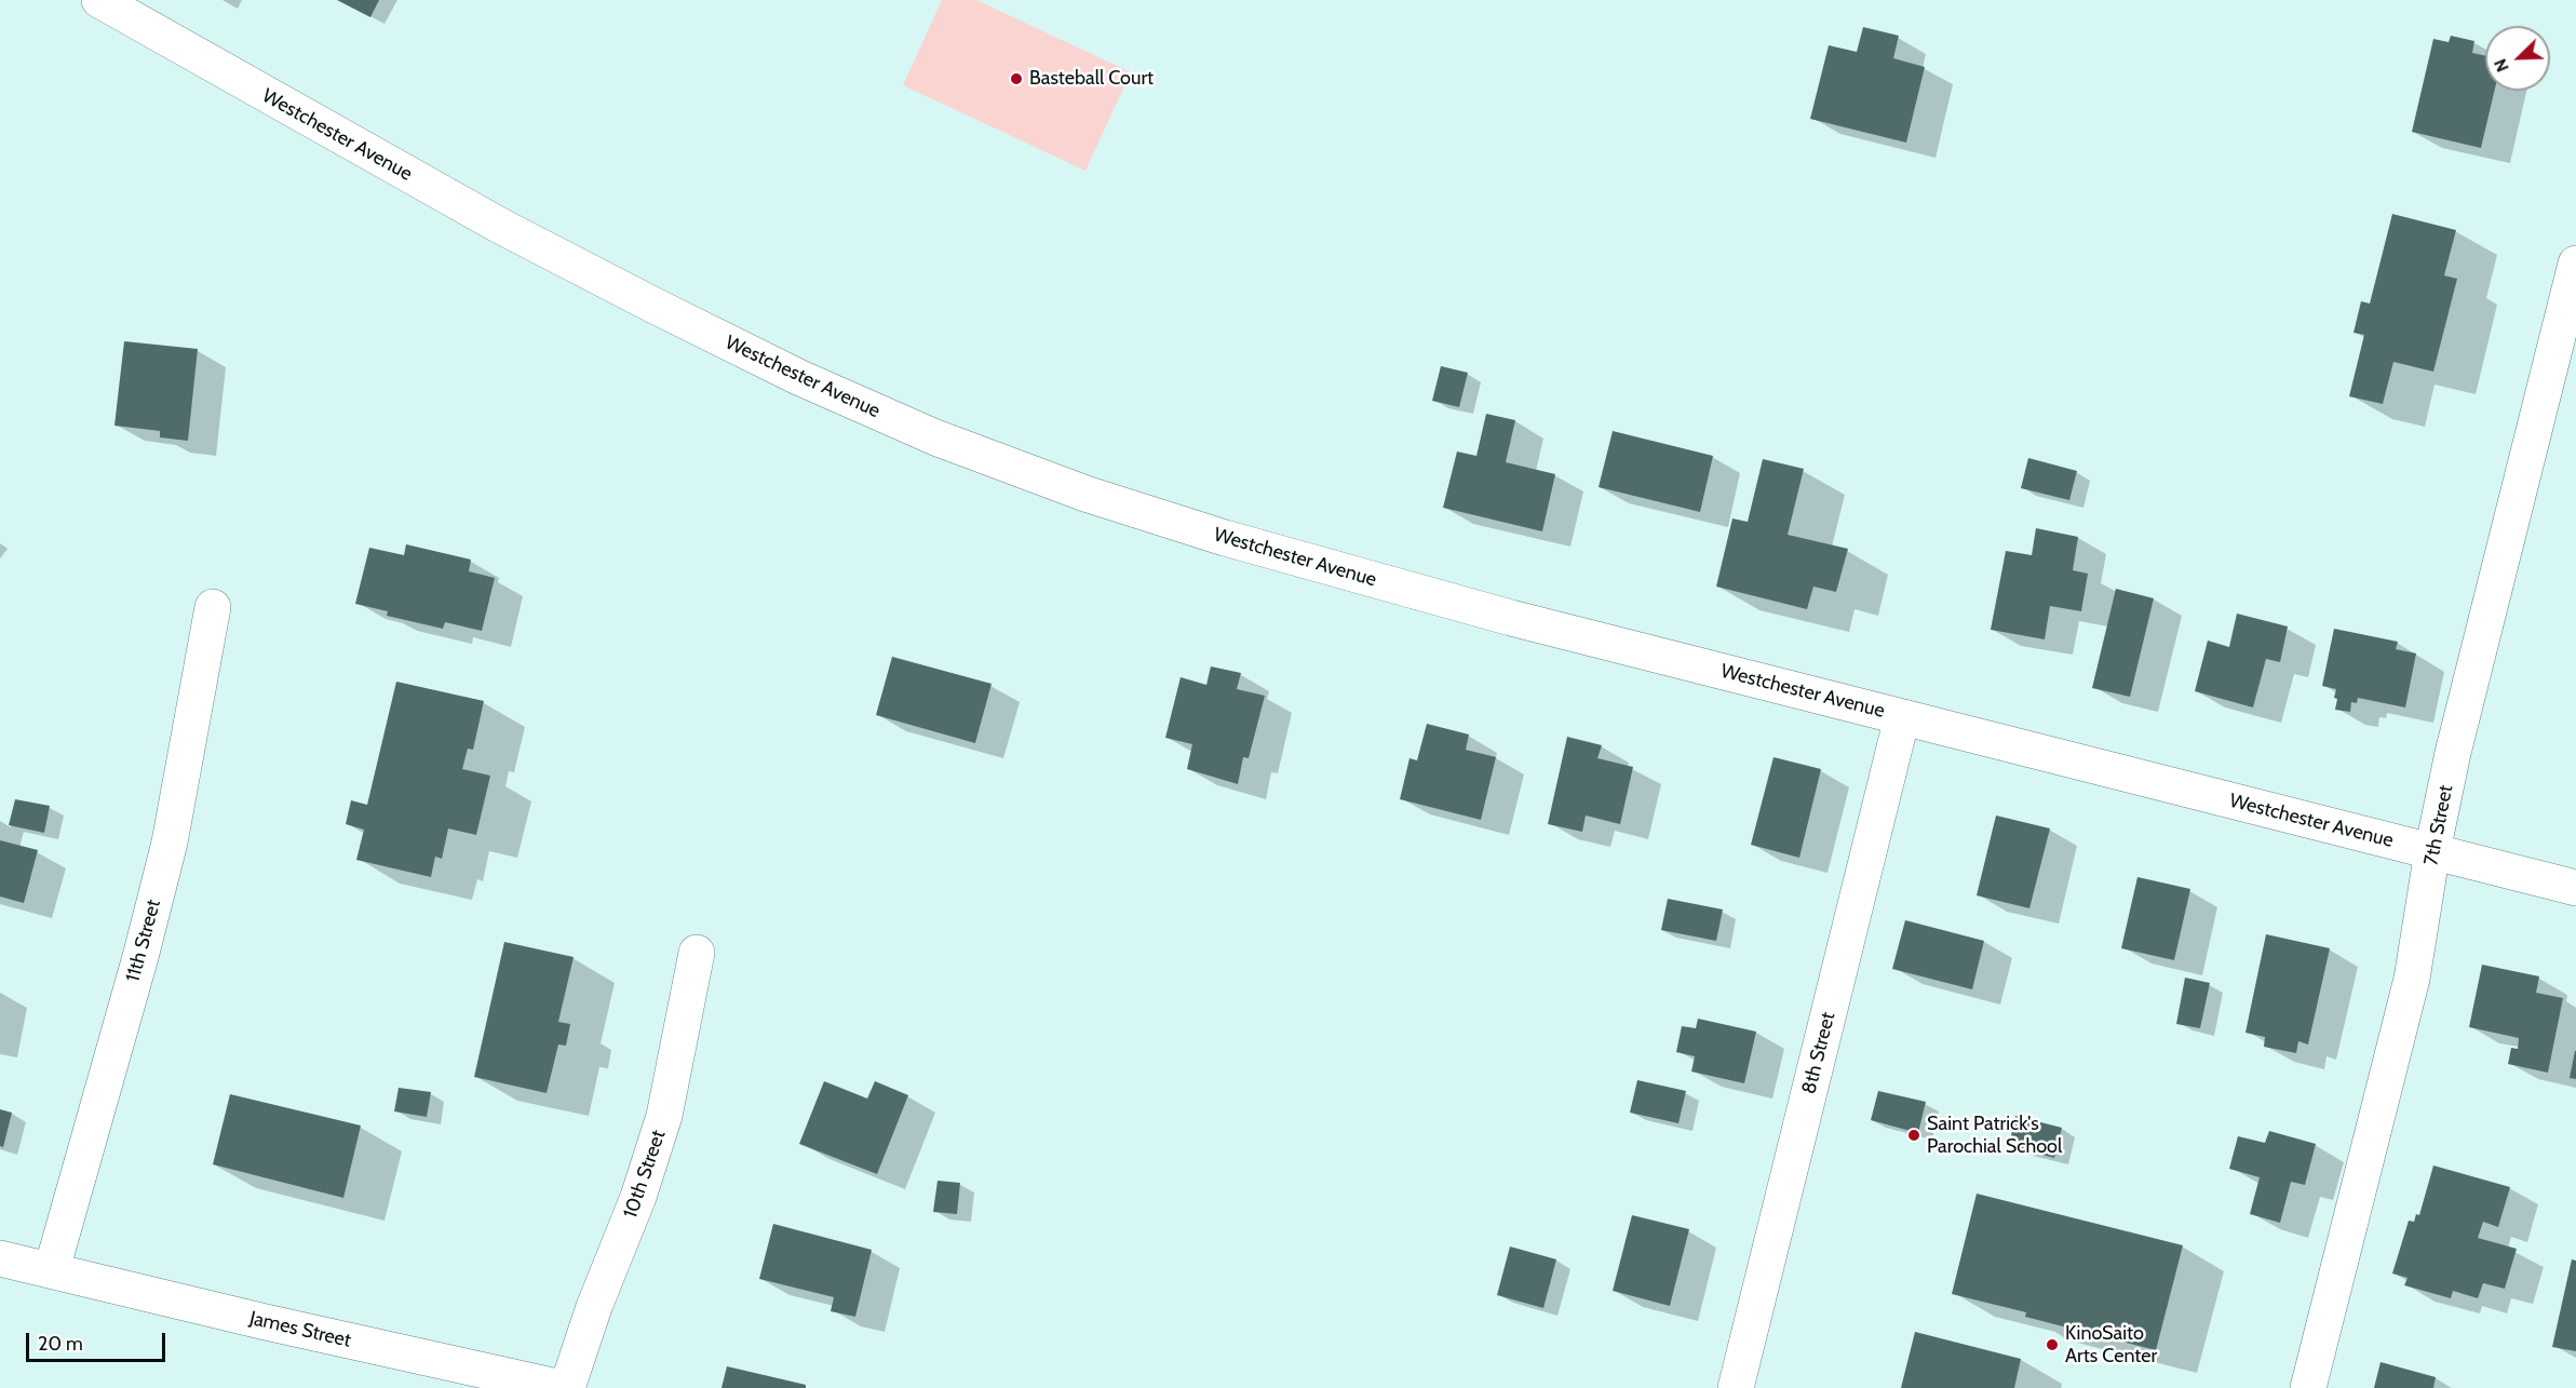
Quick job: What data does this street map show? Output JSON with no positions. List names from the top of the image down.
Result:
{
  "streets": {
    "street": [
      "Westchester Avenue",
      "7th Street",
      "11th Street",
      "8th Street",
      "10th Street",
      "James Street"
    ]
  },
  "crossings": [
    ["Westchester Avenue", "7th Street"],
    ["Westchester Avenue", "8th Street"],
    ["11th Street", "James Street"],
    ["10th Street", "James Street"]
  ],
  "places": ["Basteball Court", "Saint Patrick's Parochial School", "KinoSaito Arts Center"],
  "scale_bar": "20 m",
  "north": "bottom left"
}
